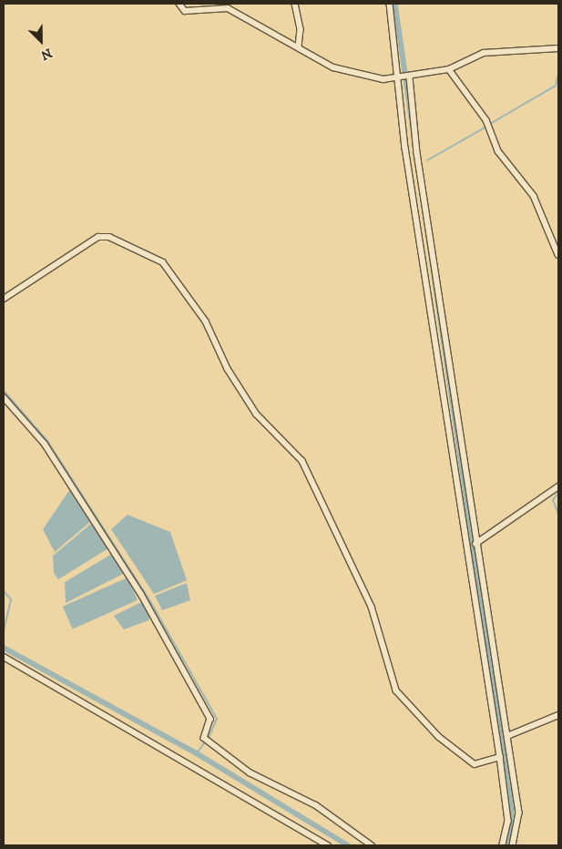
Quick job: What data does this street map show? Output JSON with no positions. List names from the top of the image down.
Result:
{
  "north": "bottom right"
}
